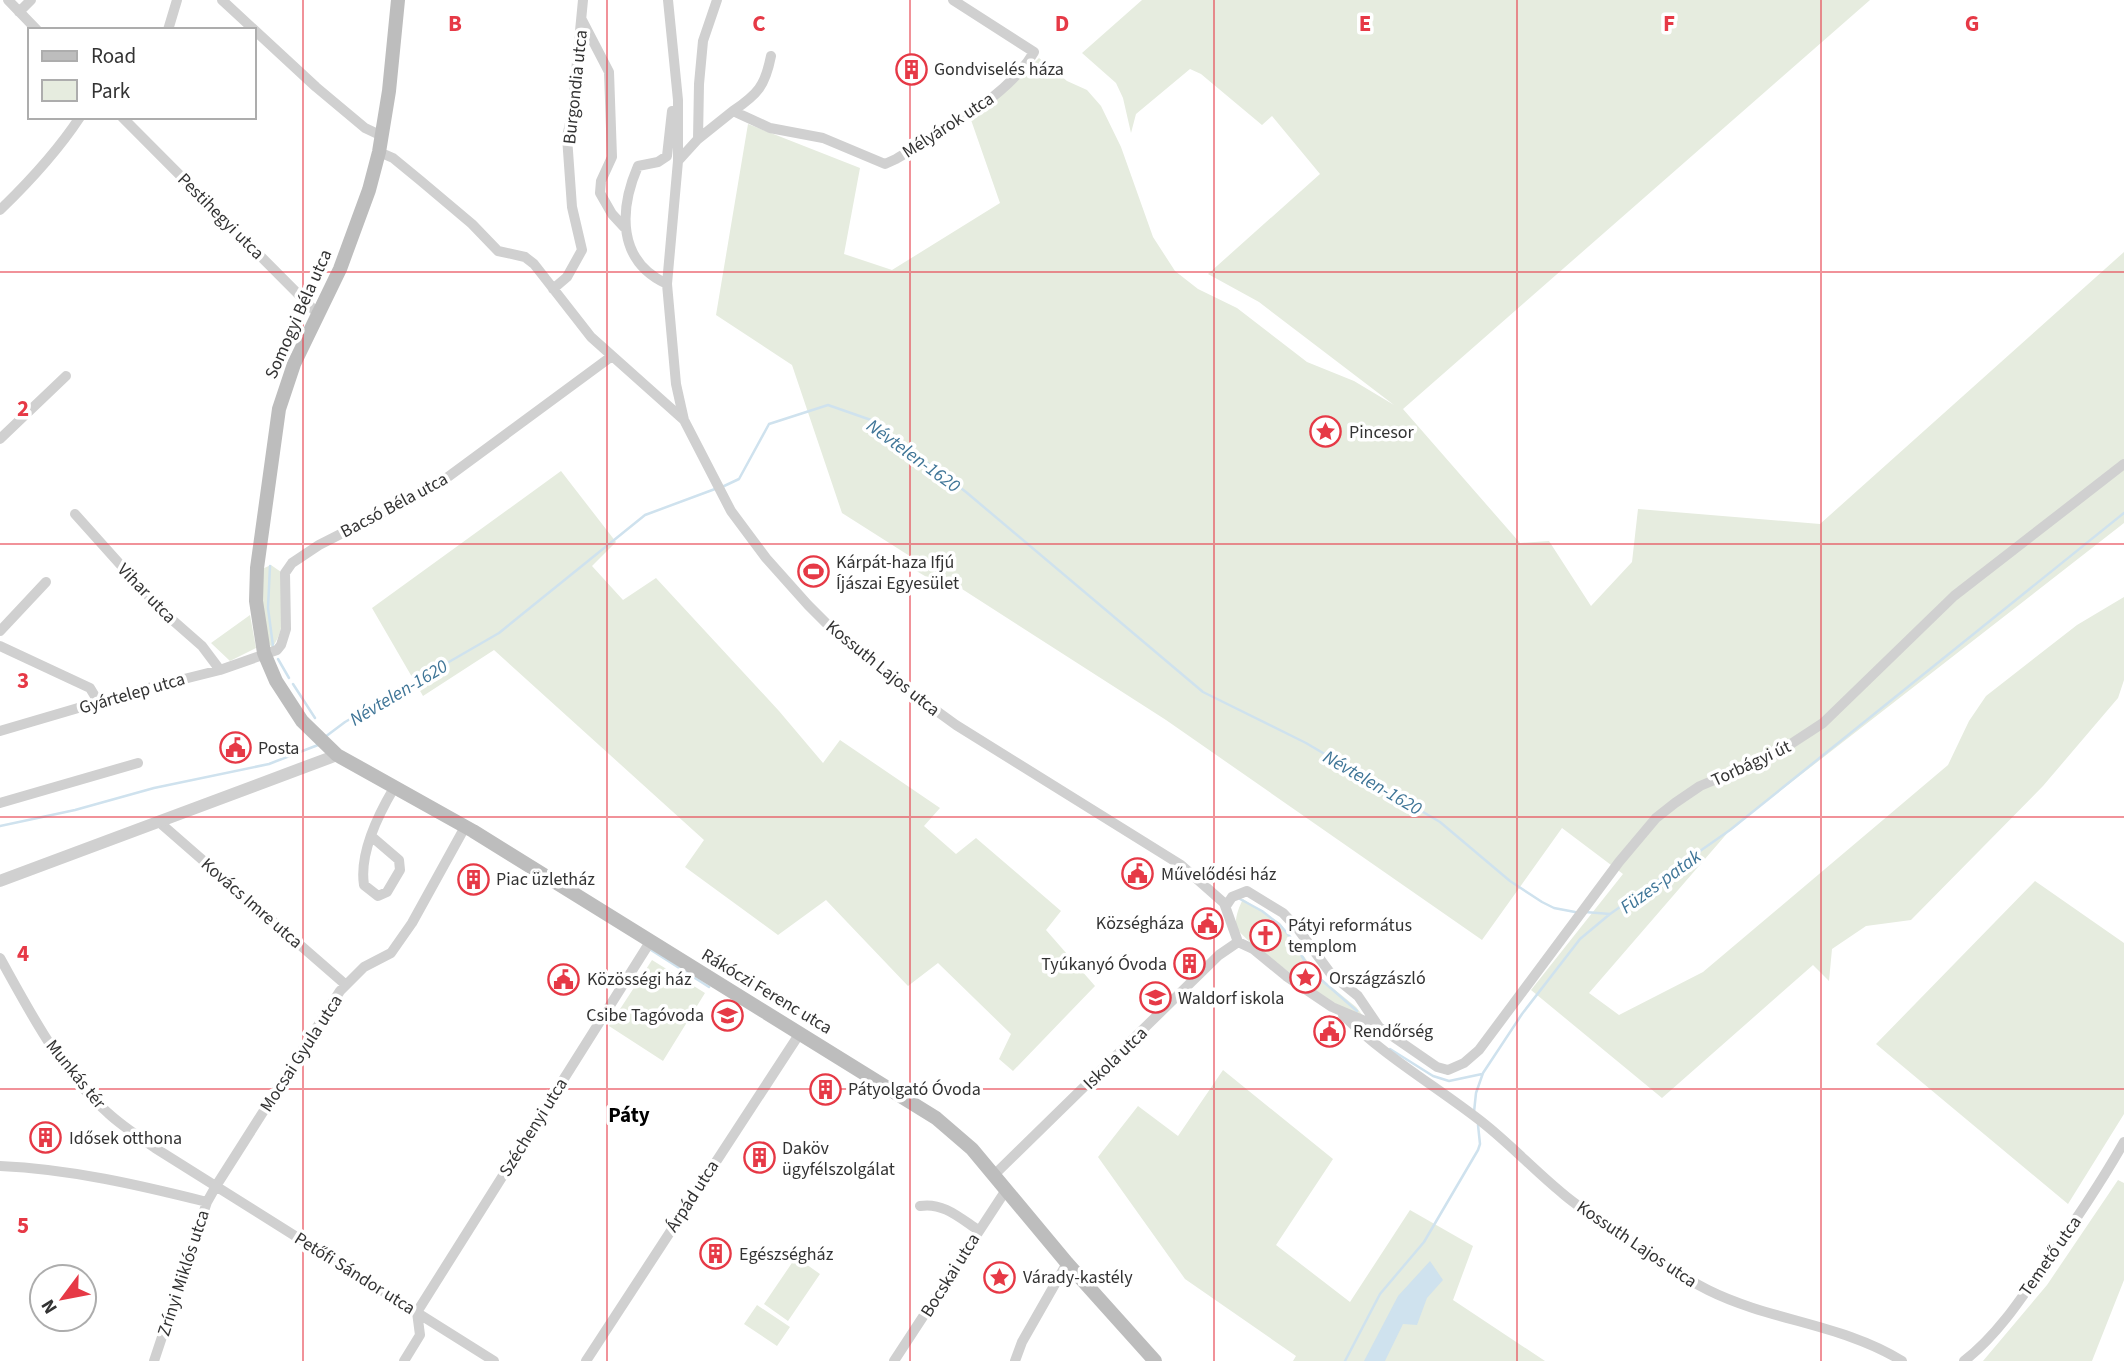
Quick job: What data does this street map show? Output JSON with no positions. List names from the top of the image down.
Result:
{
  "streets": {
    "main road": ["Somogyi Béla utca", "Rákóczi Ferenc utca"],
    "street": [
      "Burgondia utca",
      "Mélyárok utca",
      "Pestihegyi utca",
      "Bacsó Béla utca",
      "Vihar utca",
      "Kossuth Lajos utca",
      "Gyártelep utca",
      "Torbágyi út",
      "Kovács Imre utca",
      "Mocsai Gyula utca",
      "Iskola utca",
      "Munkás tér",
      "Széchenyi utca",
      "Árpád utca",
      "Temető utca",
      "Zrínyi Miklós utca",
      "Petőfi Sándor utca",
      "Bocskai utca"
    ]
  },
  "crossings": [
    ["Pestihegyi utca", "Somogyi Béla utca"],
    ["Somogyi Béla utca", "Bacsó Béla utca"],
    ["Somogyi Béla utca", "Gyártelep utca"],
    ["Somogyi Béla utca", "Rákóczi Ferenc utca"],
    ["Bacsó Béla utca", "Kossuth Lajos utca"],
    ["Bacsó Béla utca", "Gyártelep utca"],
    ["Vihar utca", "Gyártelep utca"],
    ["Kossuth Lajos utca", "Torbágyi út"],
    ["Kossuth Lajos utca", "Iskola utca"],
    ["Kovács Imre utca", "Mocsai Gyula utca"],
    ["Rákóczi Ferenc utca", "Mocsai Gyula utca"],
    ["Rákóczi Ferenc utca", "Iskola utca"],
    ["Rákóczi Ferenc utca", "Széchenyi utca"],
    ["Rákóczi Ferenc utca", "Árpád utca"],
    ["Rákóczi Ferenc utca", "Bocskai utca"],
    ["Mocsai Gyula utca", "Munkás tér"],
    ["Mocsai Gyula utca", "Zrínyi Miklós utca"],
    ["Mocsai Gyula utca", "Petőfi Sándor utca"],
    ["Munkás tér", "Zrínyi Miklós utca"],
    ["Munkás tér", "Petőfi Sándor utca"],
    ["Széchenyi utca", "Petőfi Sándor utca"],
    ["Zrínyi Miklós utca", "Petőfi Sándor utca"]
  ],
  "districts": ["Páty"],
  "water": ["Névtelen-1620", "Füzes-patak"],
  "places": {
    "building": [
      "Gondviselés háza",
      "Piac üzletház",
      "Tyúkanyó Óvoda",
      "Pátyolgató Óvoda",
      "Idősek otthona",
      "Daköv ügyfélszolgálat",
      "Egészségház"
    ],
    "place": ["Pincesor", "Országzászló", "Várady-kastély"],
    "sports": ["Kárpát-haza Ifjú Íjászai Egyesület"],
    "public building": [
      "Posta",
      "Művelődési ház",
      "Községháza",
      "Közösségi ház",
      "Rendőrség"
    ],
    "church": ["Pátyi református templom"],
    "school or university": ["Waldorf iskola", "Csibe Tagóvoda"]
  },
  "legend": ["Road", "Park"],
  "north": "bottom left",
  "grid": {
    "columns": [
      "B",
      "C",
      "D",
      "E",
      "F",
      "G"
    ],
    "rows": [
      "2",
      "3",
      "4",
      "5"
    ]
  }
}
